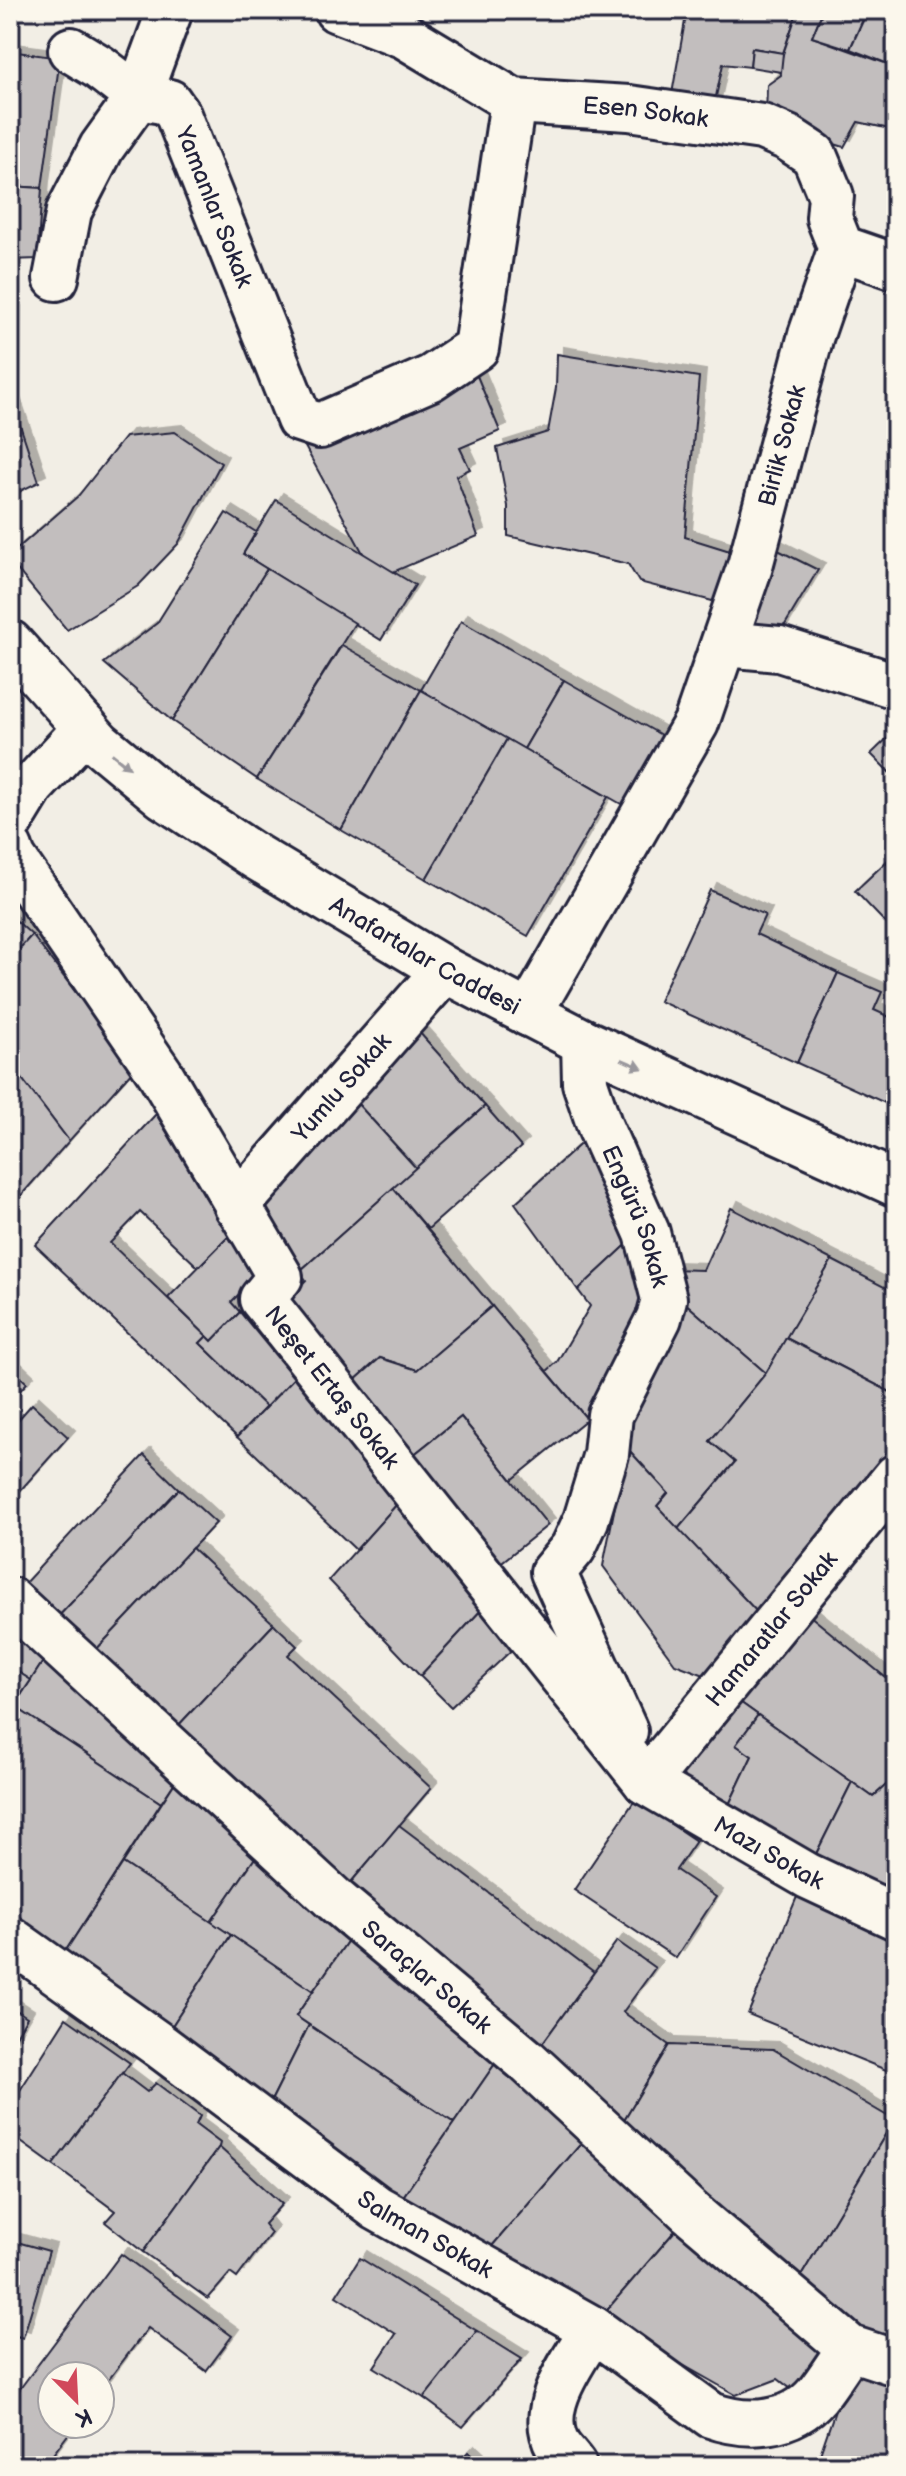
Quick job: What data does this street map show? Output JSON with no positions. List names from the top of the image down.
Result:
{
  "streets": {
    "street": [
      "Esen Sokak",
      "Yamanlar Sokak",
      "Birlik Sokak",
      "Anafartalar Caddesi",
      "Yumlu Sokak",
      "Engürü Sokak",
      "Neşet Ertaş Sokak",
      "Hamaratlar Sokak",
      "Mazı Sokak",
      "Saraçlar Sokak",
      "Salman Sokak"
    ]
  },
  "crossings": [
    ["Esen Sokak", "Yamanlar Sokak"],
    ["Esen Sokak", "Birlik Sokak"],
    ["Birlik Sokak", "Anafartalar Caddesi"],
    ["Anafartalar Caddesi", "Yumlu Sokak"],
    ["Anafartalar Caddesi", "Engürü Sokak"],
    ["Yumlu Sokak", "Neşet Ertaş Sokak"],
    ["Engürü Sokak", "Neşet Ertaş Sokak"],
    ["Engürü Sokak", "Hamaratlar Sokak"],
    ["Engürü Sokak", "Mazı Sokak"],
    ["Neşet Ertaş Sokak", "Hamaratlar Sokak"],
    ["Neşet Ertaş Sokak", "Mazı Sokak"],
    ["Hamaratlar Sokak", "Mazı Sokak"],
    ["Saraçlar Sokak", "Salman Sokak"]
  ],
  "one_way": ["Anafartalar Caddesi"],
  "north": "bottom right"
}
